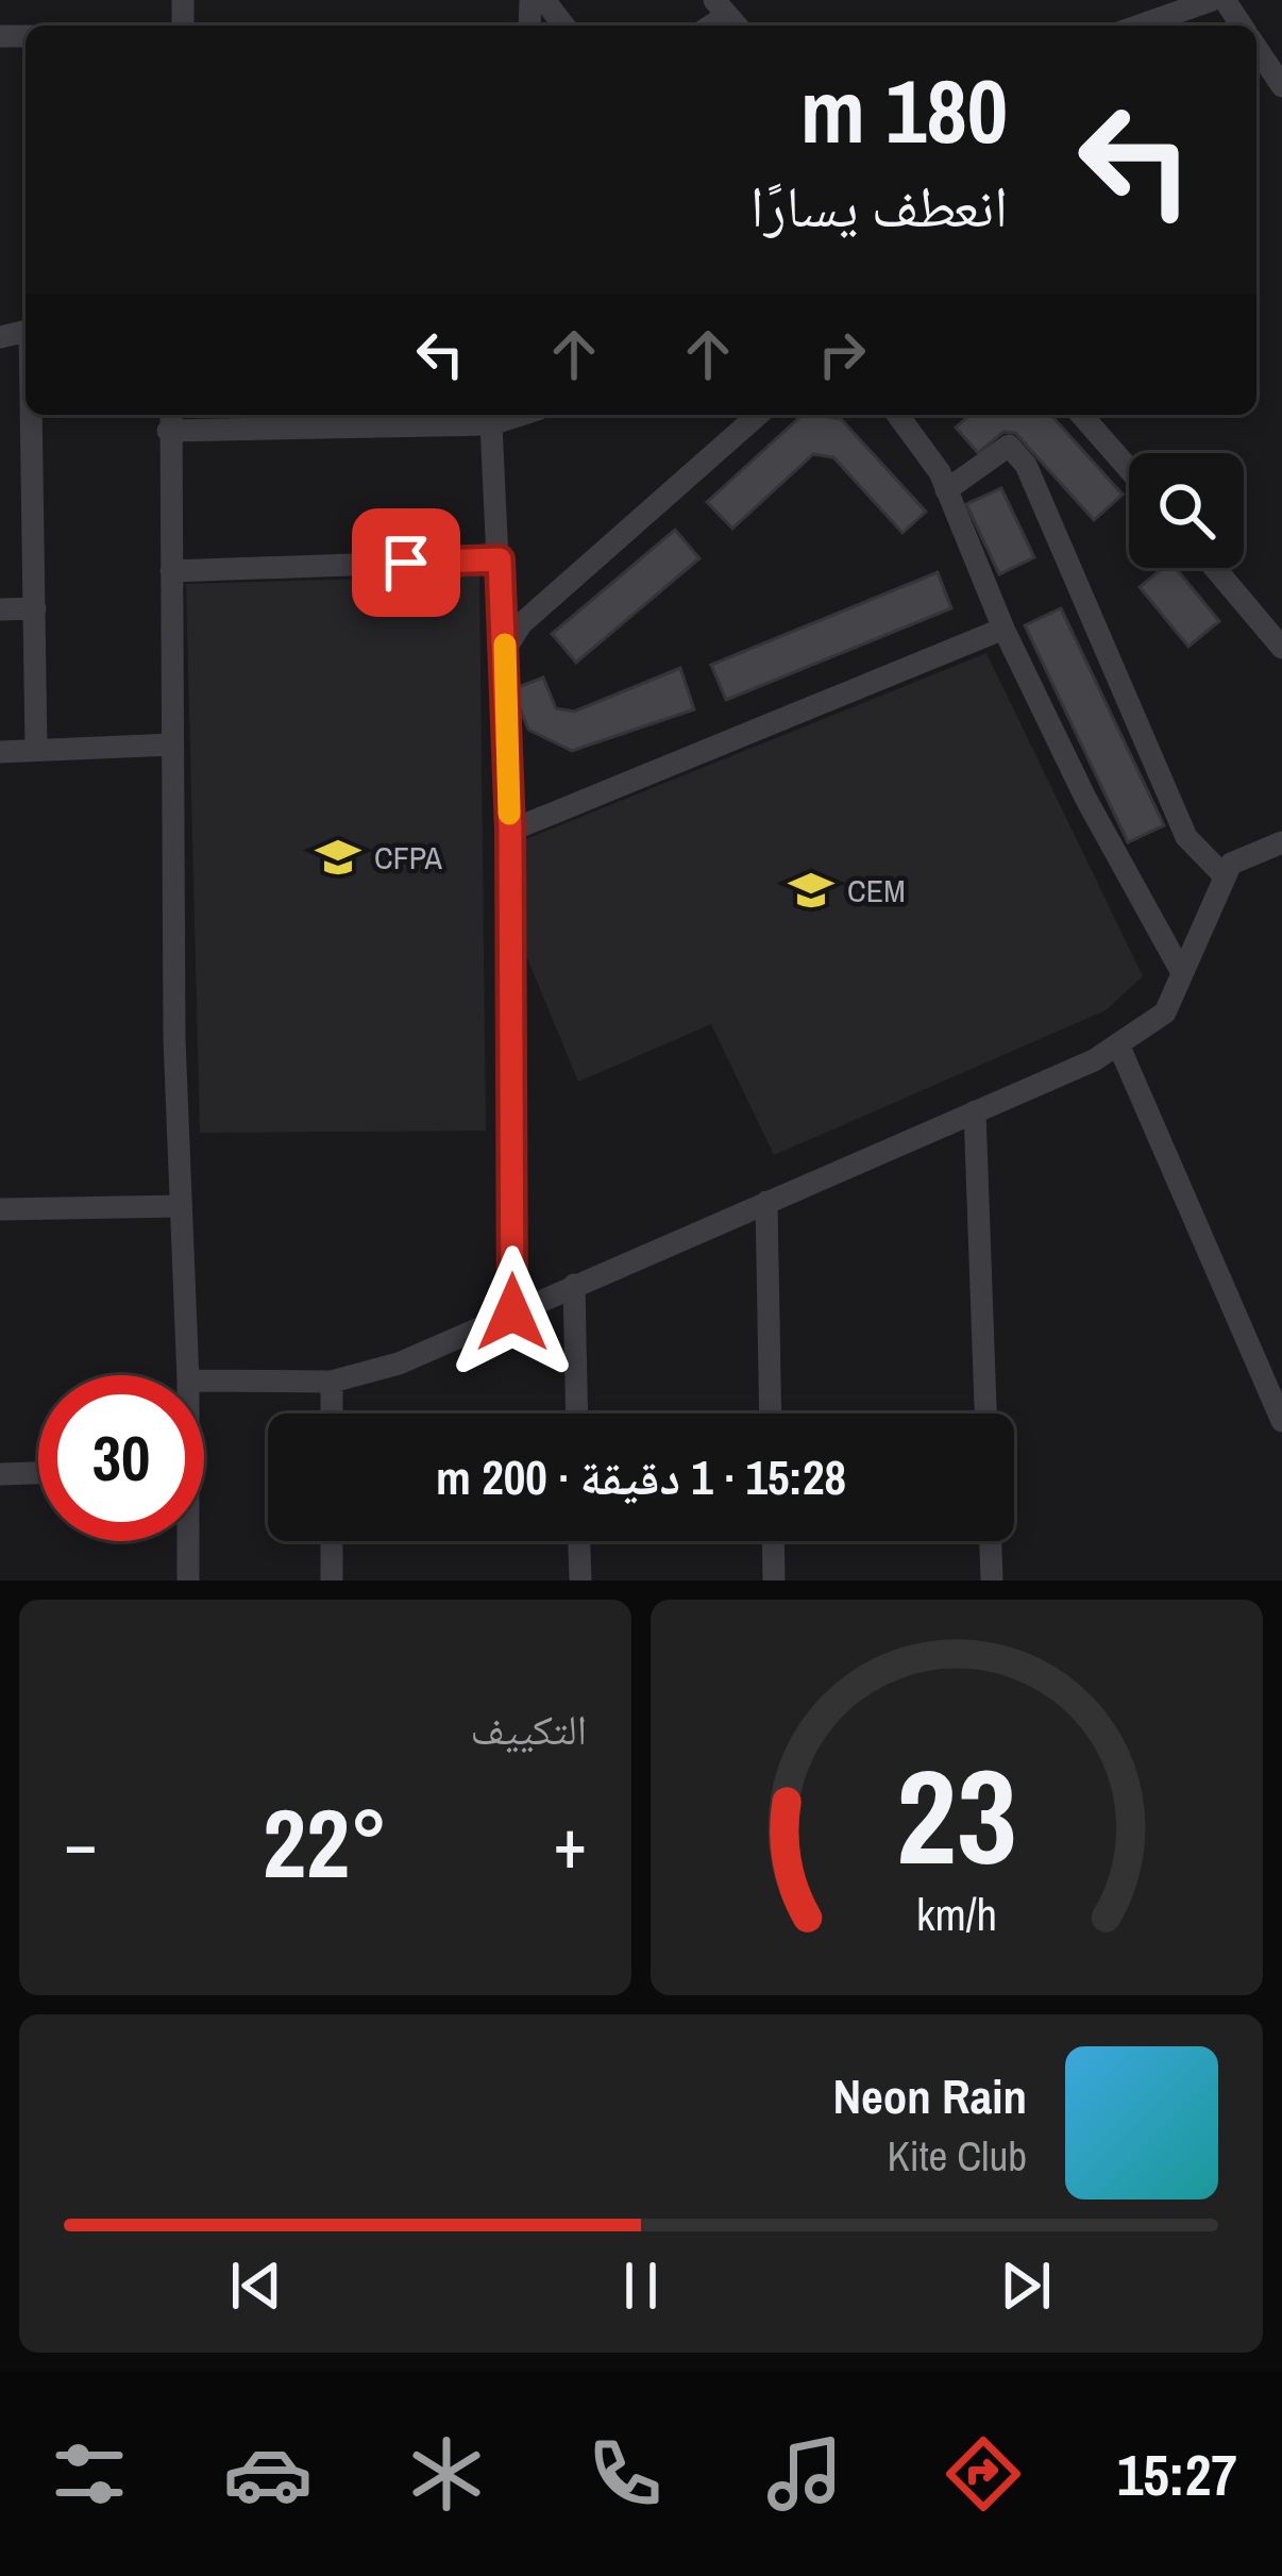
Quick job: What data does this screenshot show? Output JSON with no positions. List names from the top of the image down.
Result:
{
  "places": {
    "school or university": ["CFPA", "CEM"]
  },
  "page": {
    "turn": ["180 m", "انعطف يسارًا"],
    "limit": "30",
    "trip": "15:28 · 1 دقيقة · 200 m",
    "tile": "التكييف",
    "heat": ["−", "22°", "+"],
    "song": ["Neon Rain", "Kite Club"],
    "tabs": "15:27",
    "gauge": ["23", "km/h"]
  }
}
